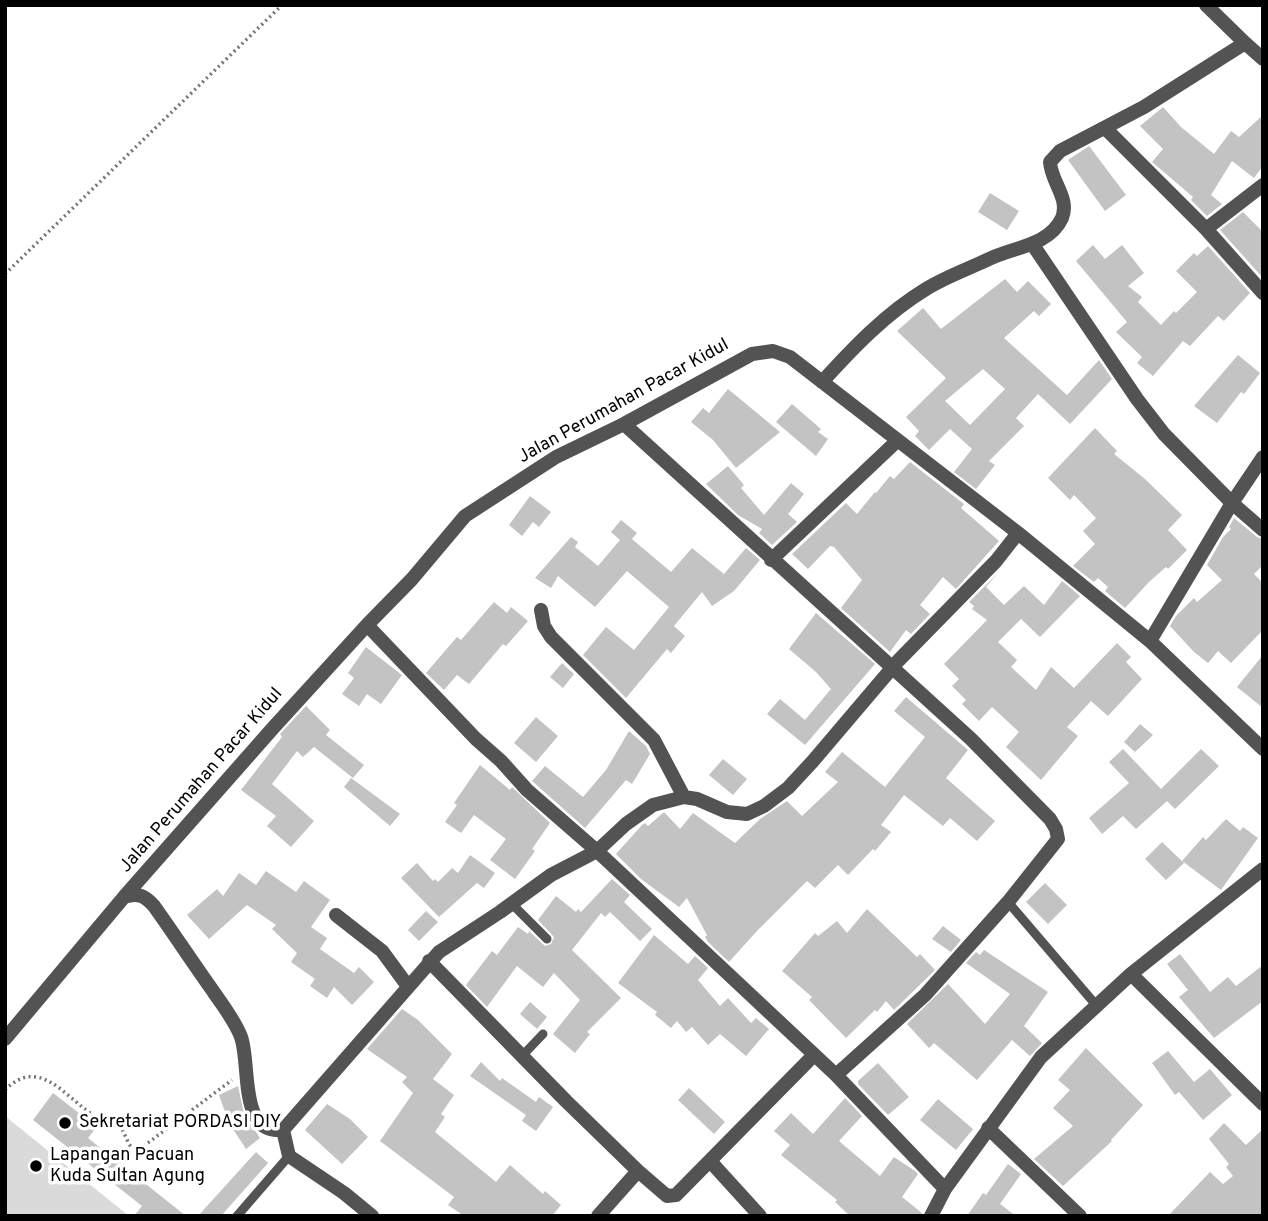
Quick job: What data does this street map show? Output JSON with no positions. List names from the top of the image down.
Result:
{
  "streets": {
    "street": ["Jalan Perumahan Pacar Kidul"]
  },
  "places": ["Sekretariat PORDASI DIY", "Lapangan Pacuan Kuda Sultan Agung"]
}
